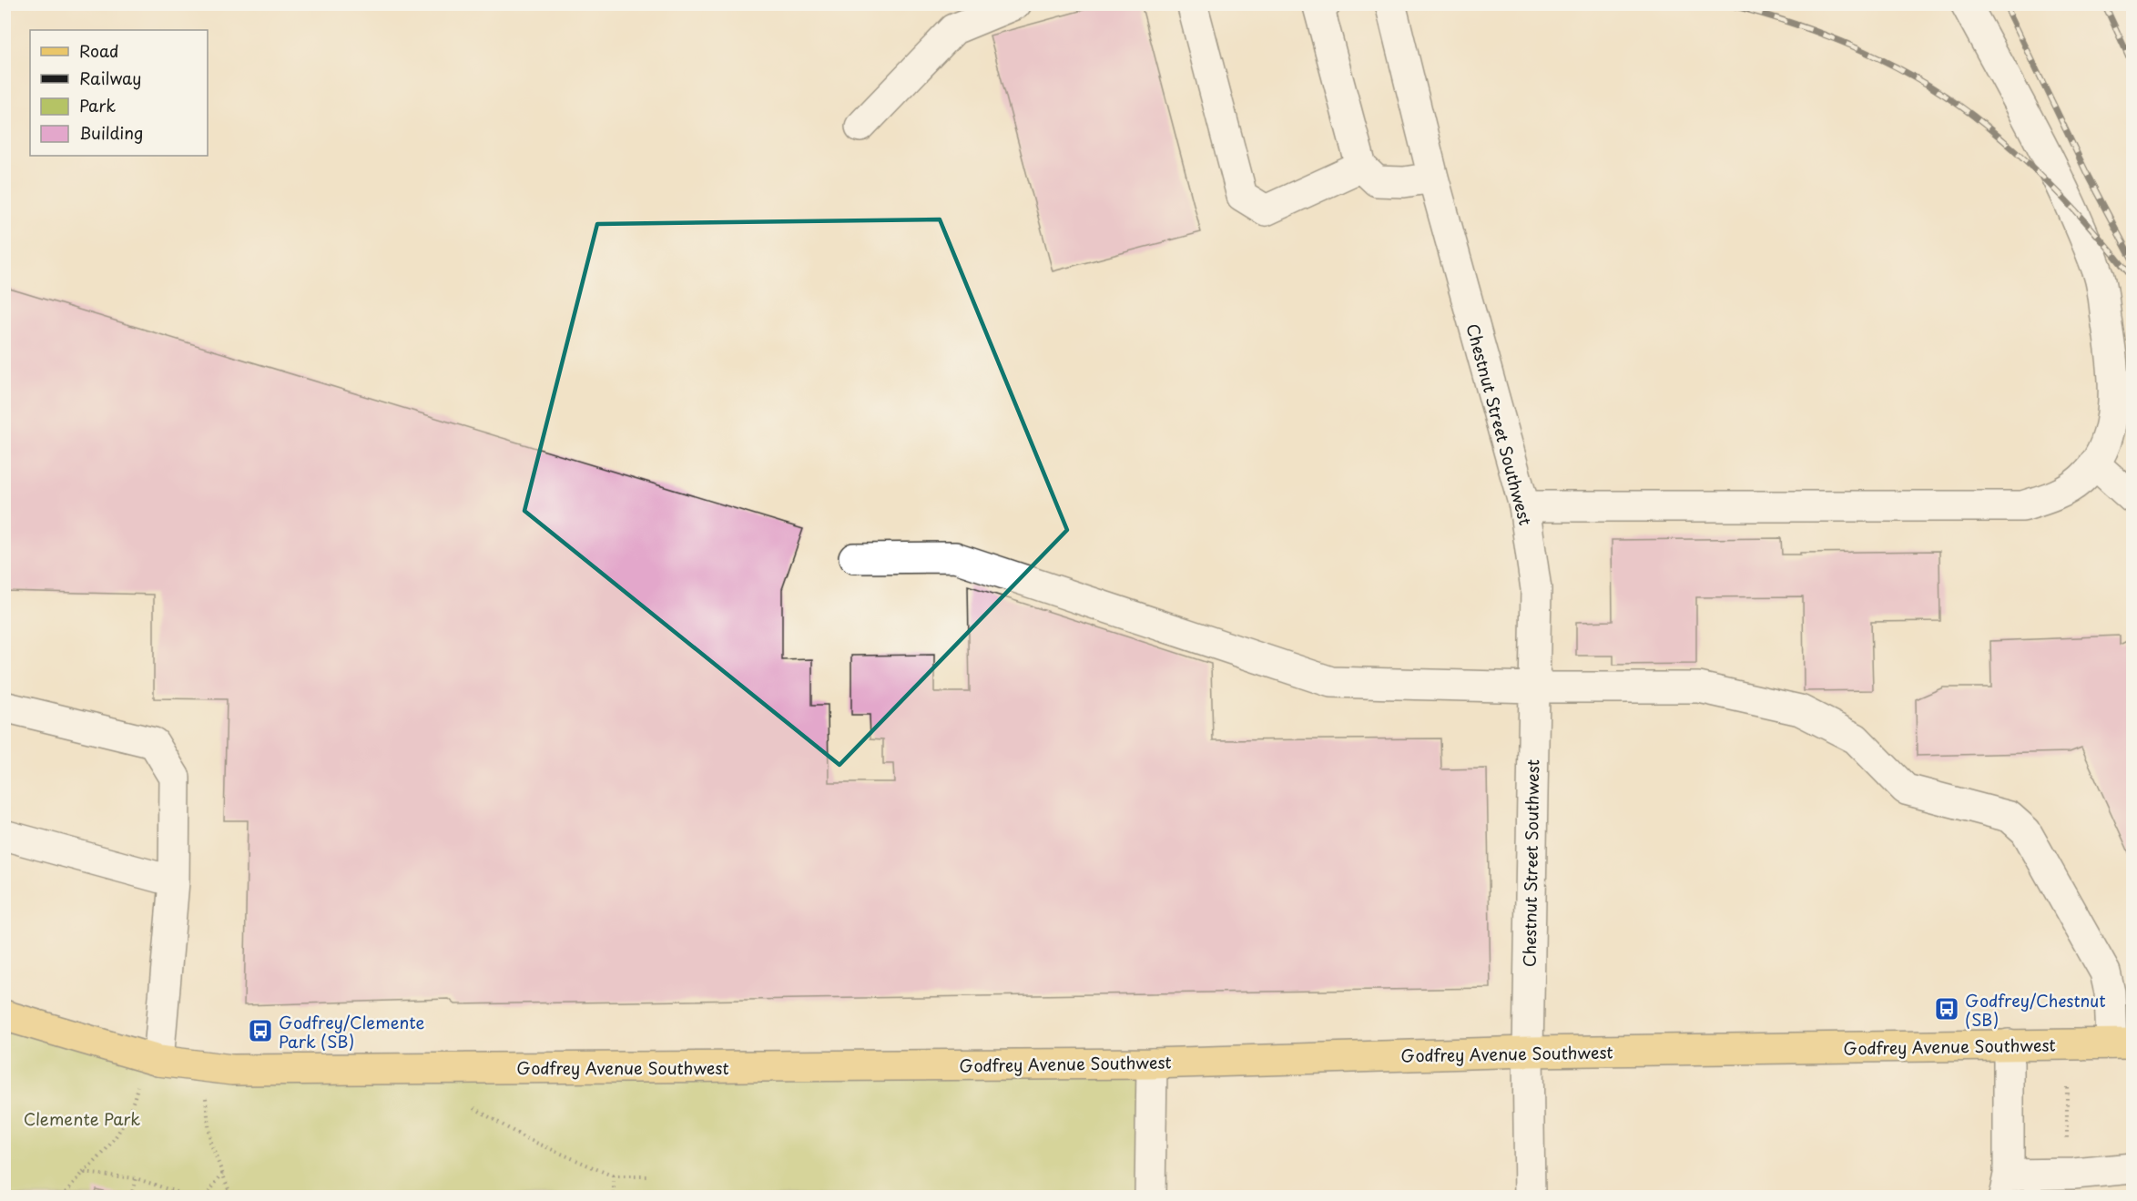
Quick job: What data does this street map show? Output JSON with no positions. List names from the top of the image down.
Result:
{
  "streets": {
    "main road": ["Godfrey Avenue Southwest"],
    "street": ["Chestnut Street Southwest"]
  },
  "crossings": [
    ["Chestnut Street Southwest", "Godfrey Avenue Southwest"]
  ],
  "parks": ["Clemente Park"],
  "places": {
    "bus stop": ["Godfrey/Chestnut (SB)", "Godfrey/Clemente Park (SB)"]
  },
  "legend": [
    "Road",
    "Railway",
    "Park",
    "Building"
  ]
}
